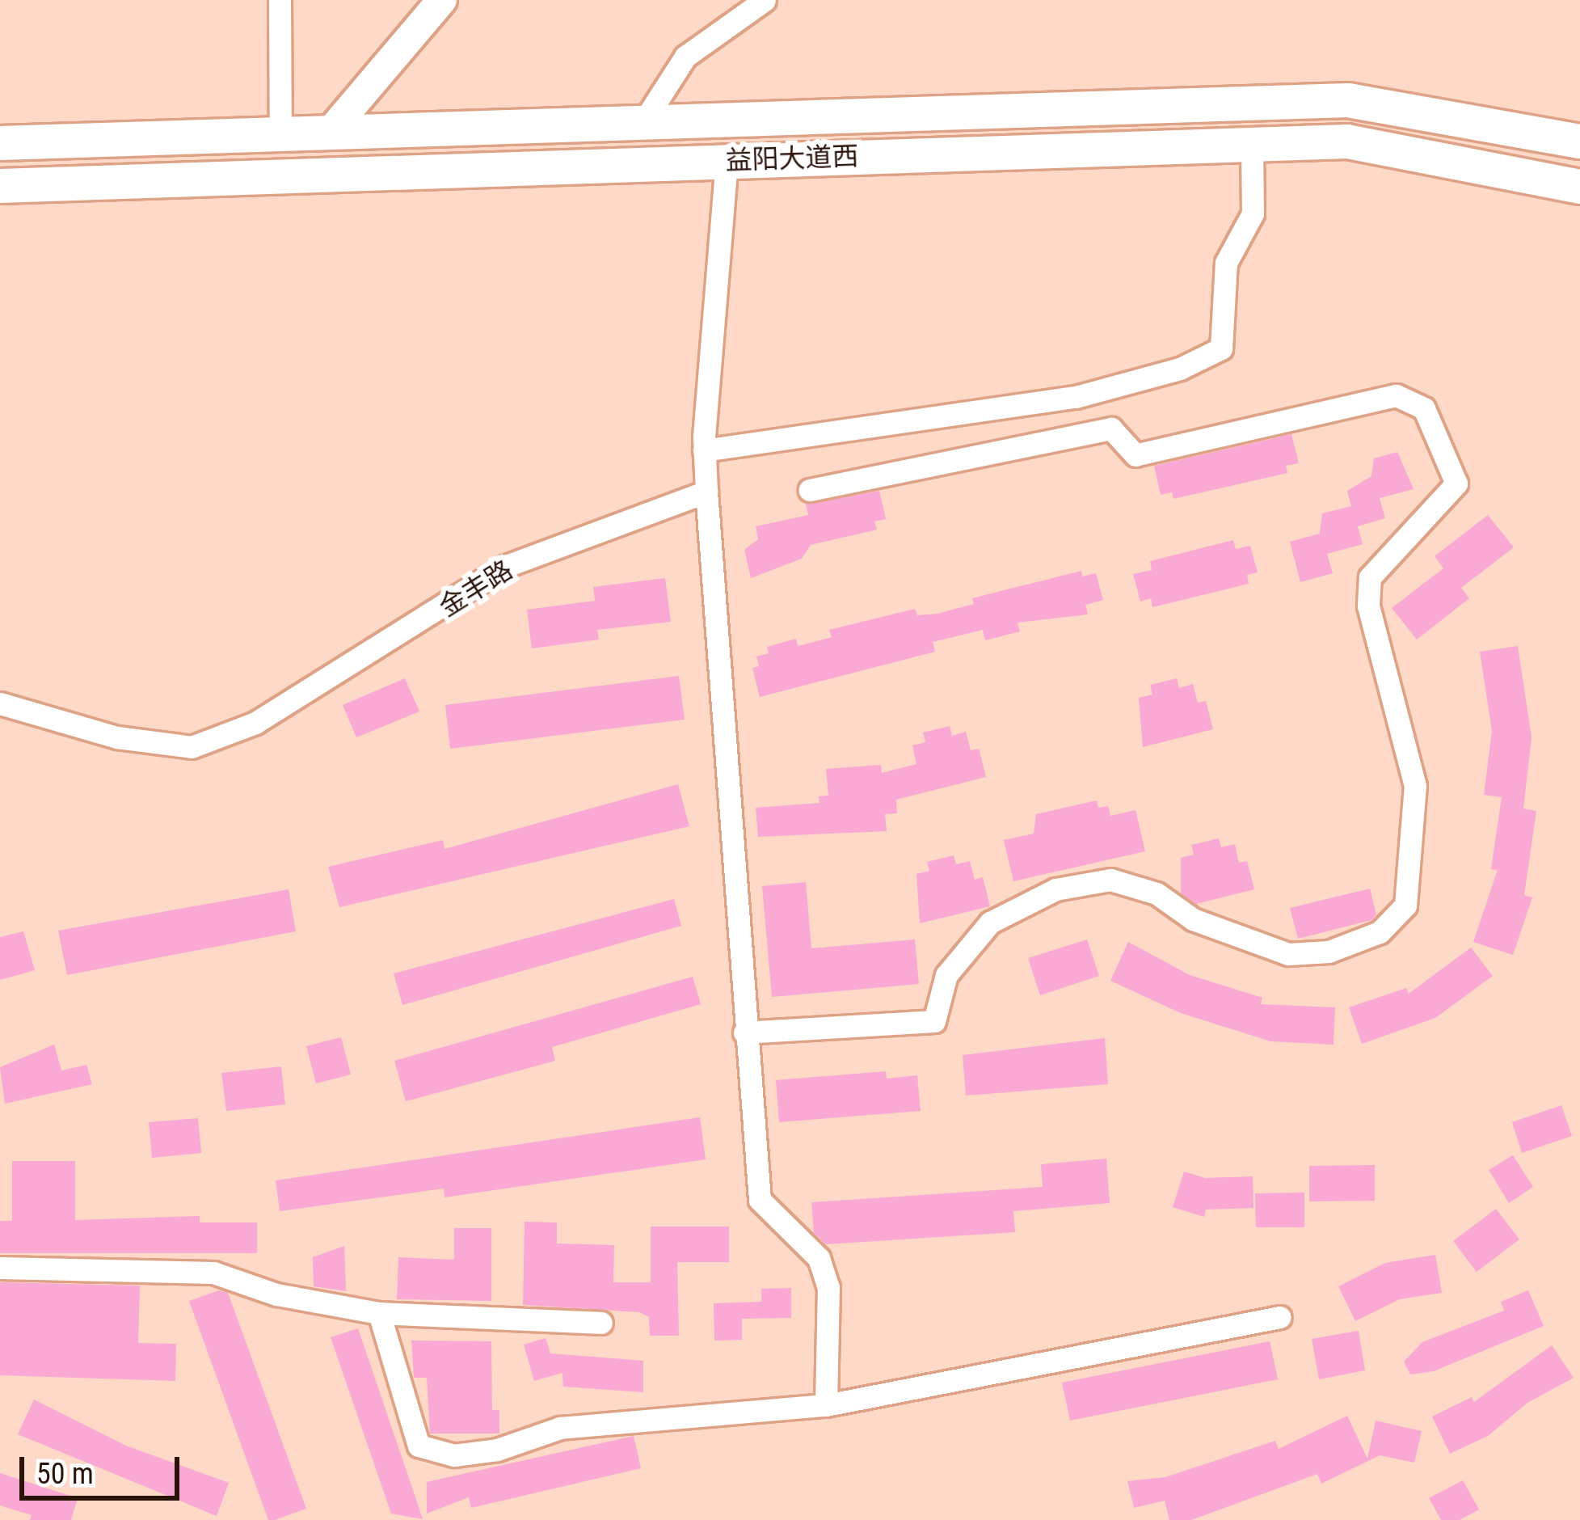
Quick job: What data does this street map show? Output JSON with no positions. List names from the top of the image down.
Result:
{
  "streets": {
    "main road": ["益阳大道西"],
    "street": ["金丰路"]
  },
  "scale_bar": "50 m"
}
